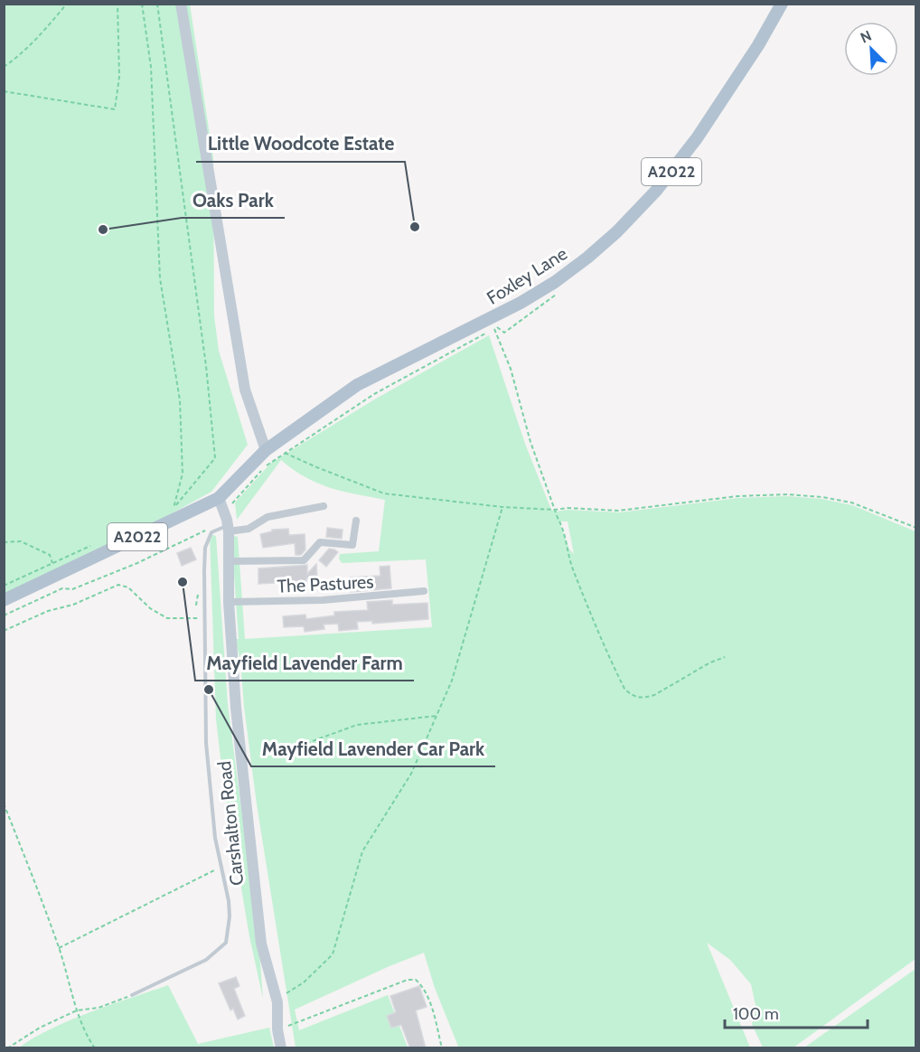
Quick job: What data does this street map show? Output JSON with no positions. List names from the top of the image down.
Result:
{
  "streets": {
    "main road": ["A2022", "Foxley Lane", "Carshalton Road"],
    "street": ["The Pastures"]
  },
  "crossings": [
    ["A2022", "Foxley Lane"],
    ["A2022", "Carshalton Road"],
    ["Foxley Lane", "Carshalton Road"],
    ["The Pastures", "Carshalton Road"]
  ],
  "places": [
    "Little Woodcote Estate",
    "Oaks Park",
    "Mayfield Lavender Farm",
    "Mayfield Lavender Car Park"
  ],
  "scale_bar": "100 m",
  "north": "top left"
}
